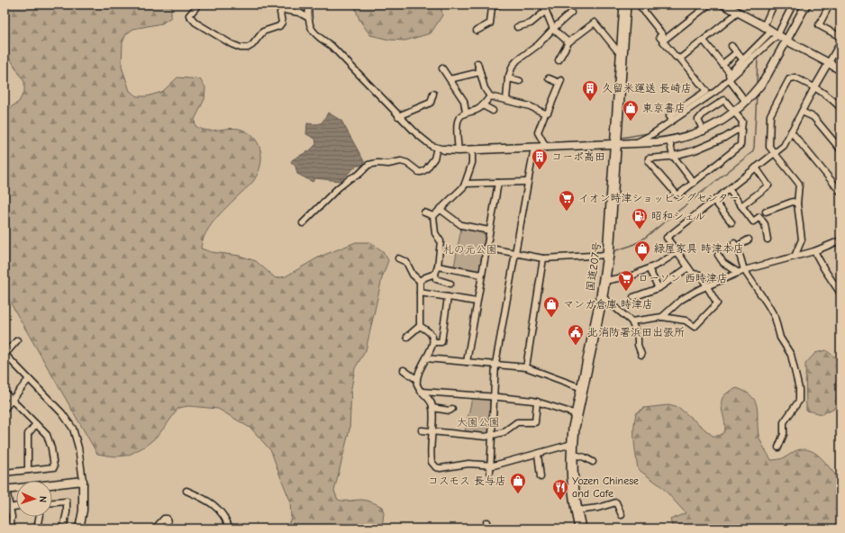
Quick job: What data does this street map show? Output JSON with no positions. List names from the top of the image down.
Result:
{
  "streets": {
    "highway": ["国道207号"]
  },
  "parks": ["札の元公園", "大園公園"],
  "places": {
    "building": ["久留米運送 長崎店", "コーポ高田"],
    "shop": [
      "東京書店",
      "緑屋家具 時津本店",
      "マンガ倉庫 時津店",
      "コスモス 長与店"
    ],
    "supermarket": ["イオン時津ショッピングセンター", "ローソン 西時津店"],
    "fuel station": ["昭和シェル"],
    "public building": ["北消防署浜田出張所"],
    "restaurant": ["Yozen Chinese and Cafe"]
  },
  "north": "right"
}
